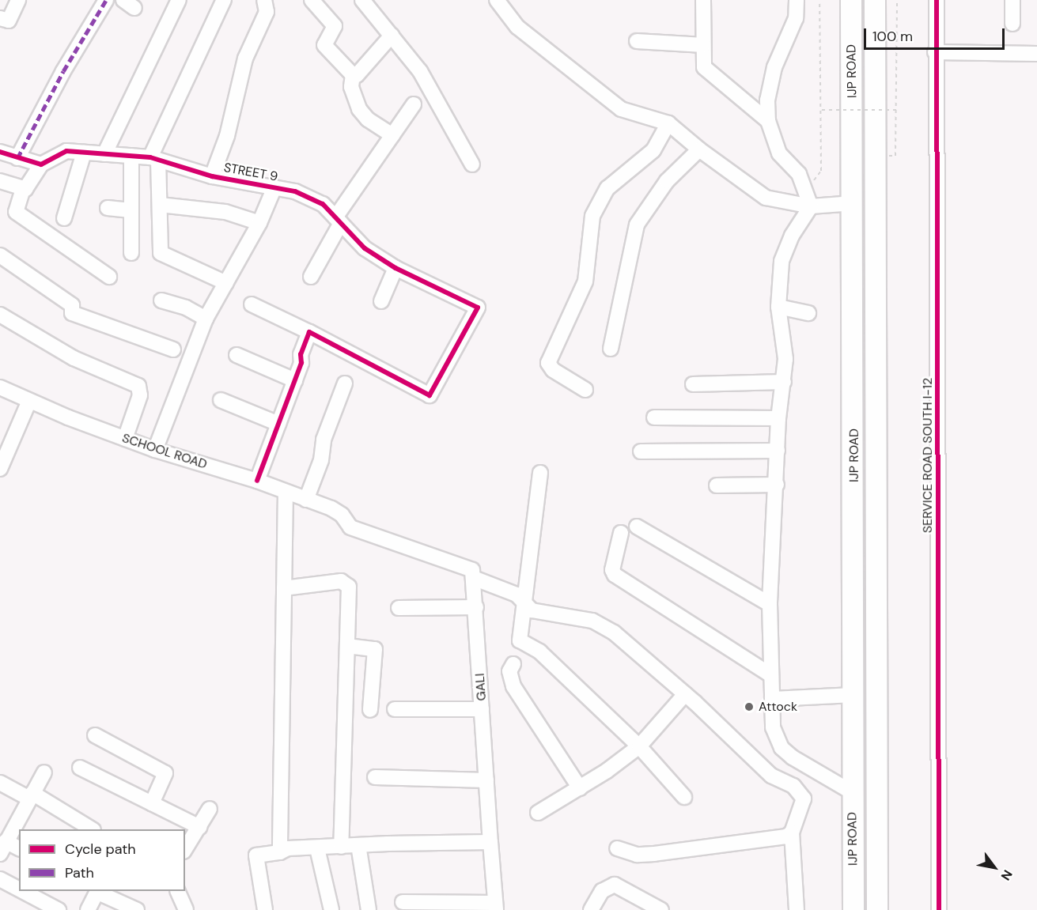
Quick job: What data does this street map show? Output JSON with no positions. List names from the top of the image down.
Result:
{
  "streets": {
    "highway": ["IJP ROAD"],
    "street": [
      "STREET 9",
      "SCHOOL ROAD",
      "SERVICE ROAD SOUTH I-12",
      "GALI"
    ]
  },
  "crossings": [
    ["SCHOOL ROAD", "GALI"]
  ],
  "places": ["Attock"],
  "legend": ["Cycle path", "Path"],
  "scale_bar": "100 m",
  "north": "bottom right"
}
